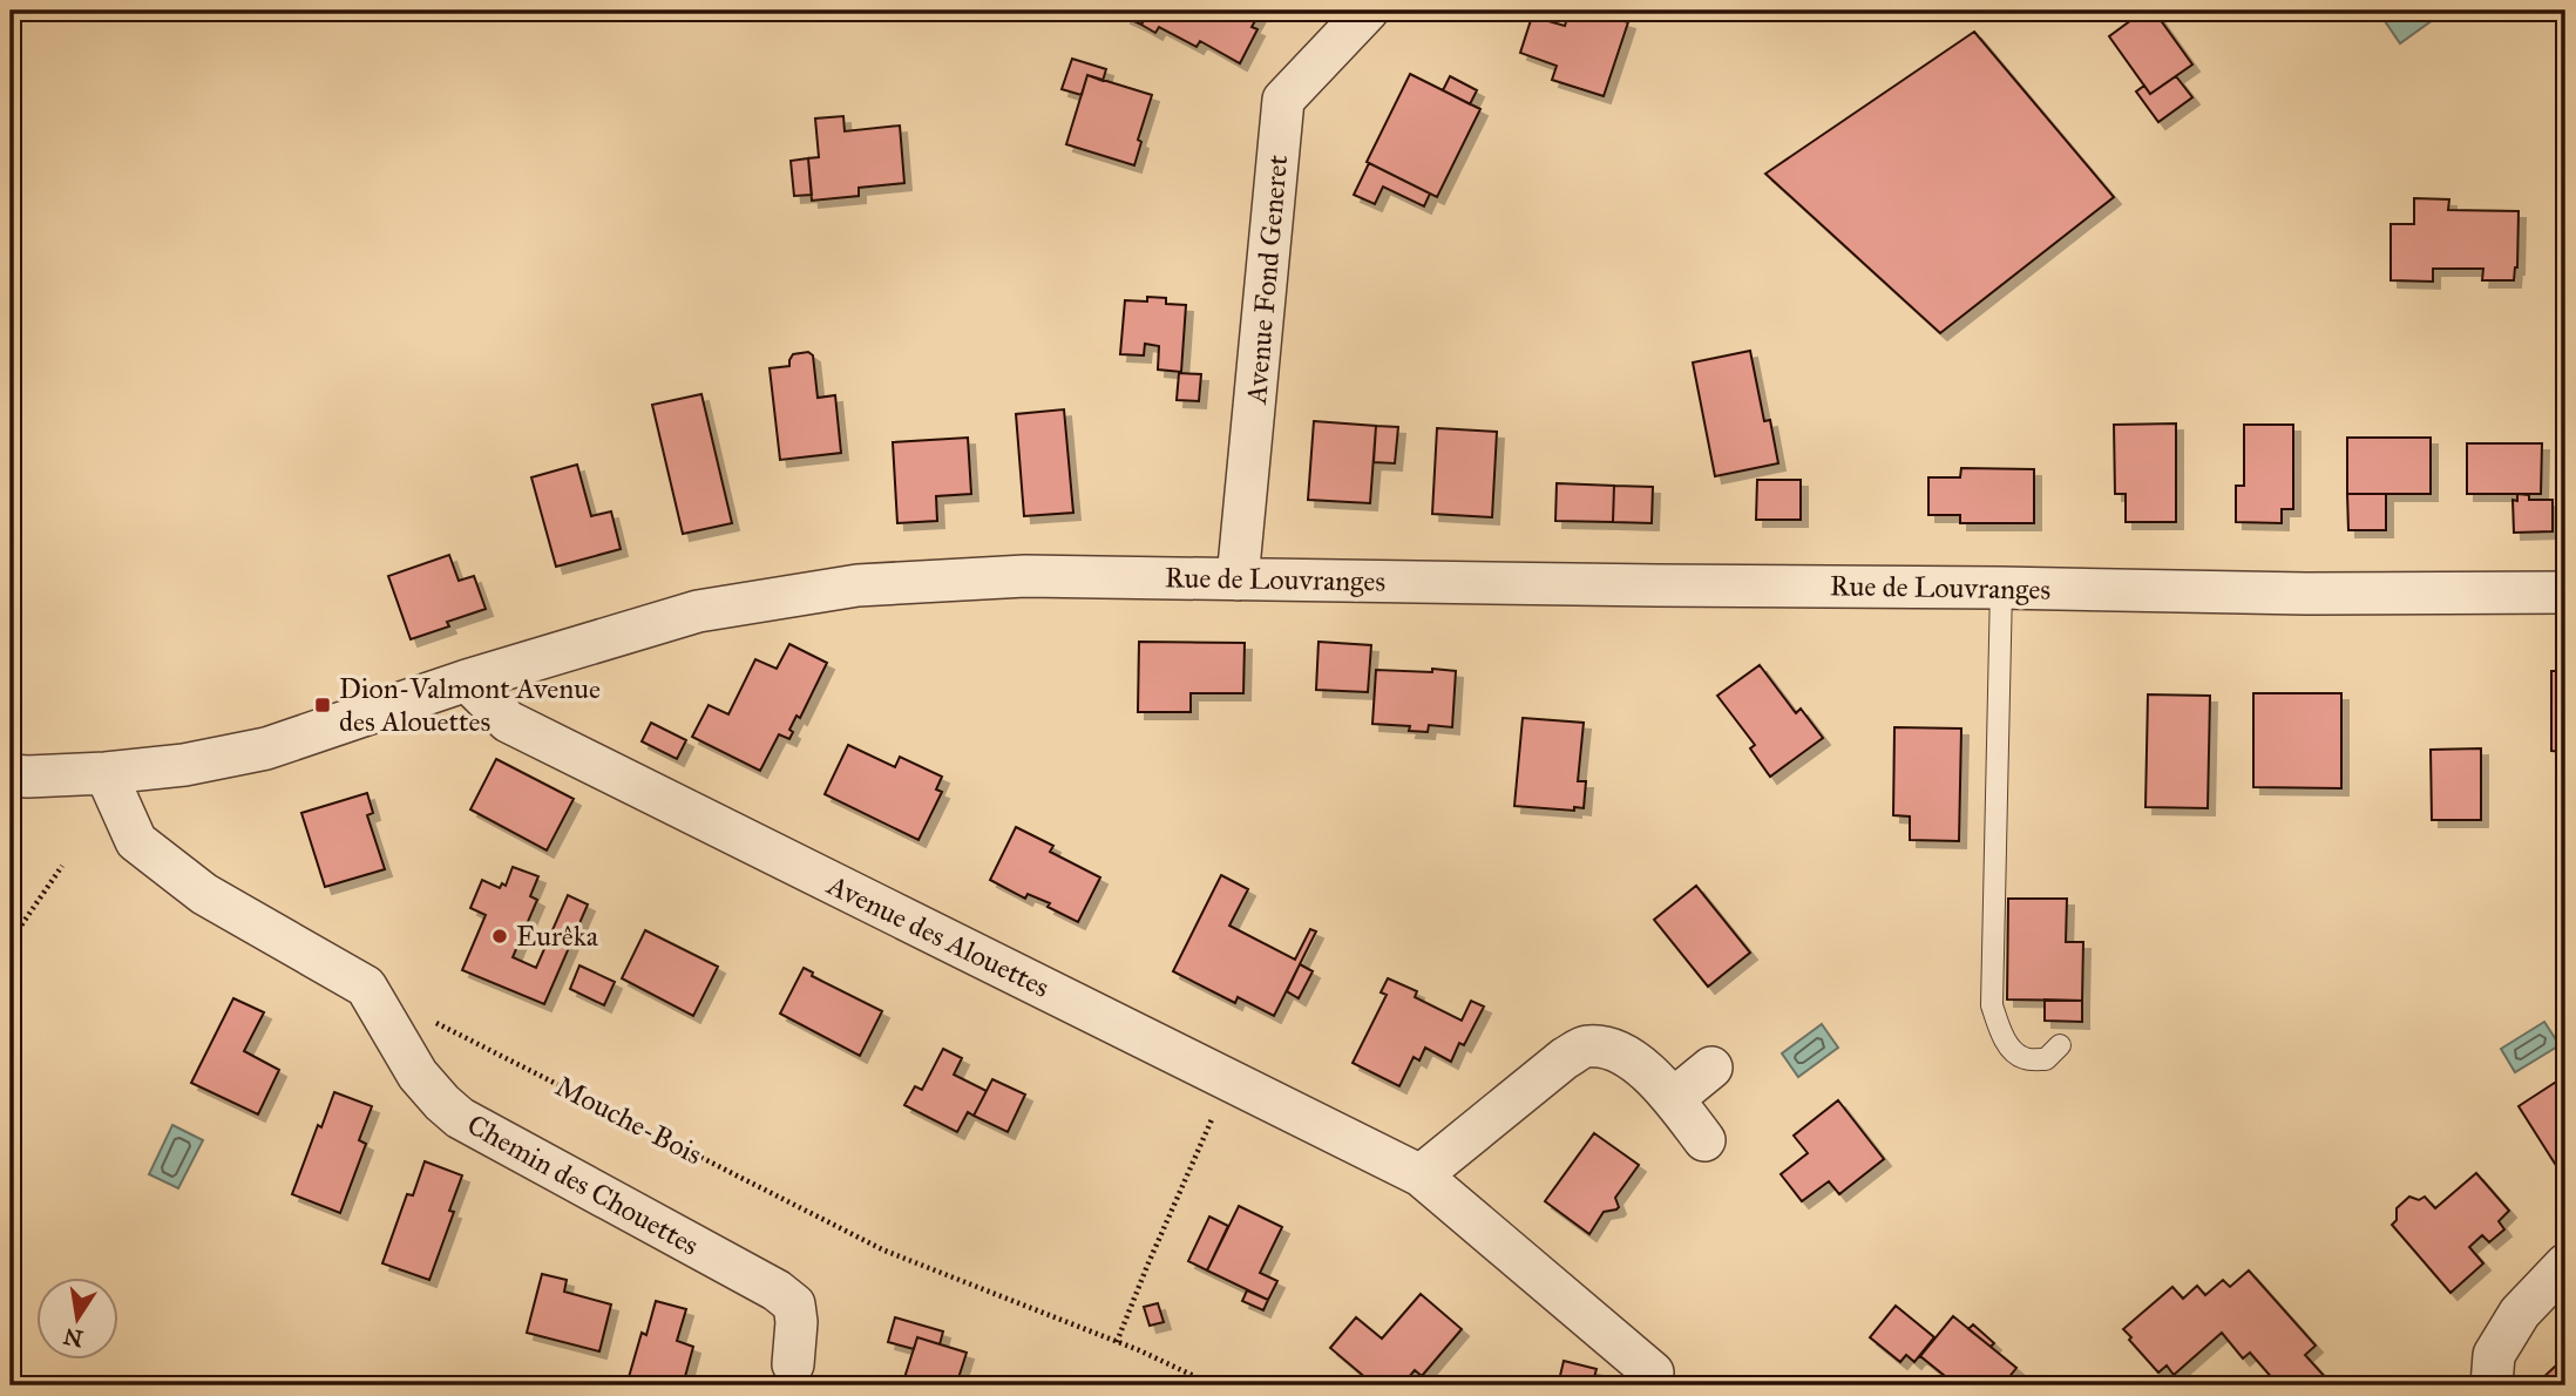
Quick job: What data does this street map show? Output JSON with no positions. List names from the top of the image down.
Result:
{
  "streets": {
    "street": [
      "Avenue Fond Generet",
      "Rue de Louvranges",
      "Avenue des Alouettes",
      "Chemin des Chouettes"
    ],
    "path": ["Mouche-Bois"]
  },
  "crossings": [
    ["Avenue Fond Generet", "Rue de Louvranges"],
    ["Rue de Louvranges", "Avenue des Alouettes"],
    ["Rue de Louvranges", "Chemin des Chouettes"]
  ],
  "places": {
    "transit": ["Dion-Valmont Avenue des Alouettes"],
    "other": ["Eurêka"]
  },
  "north": "bottom"
}
